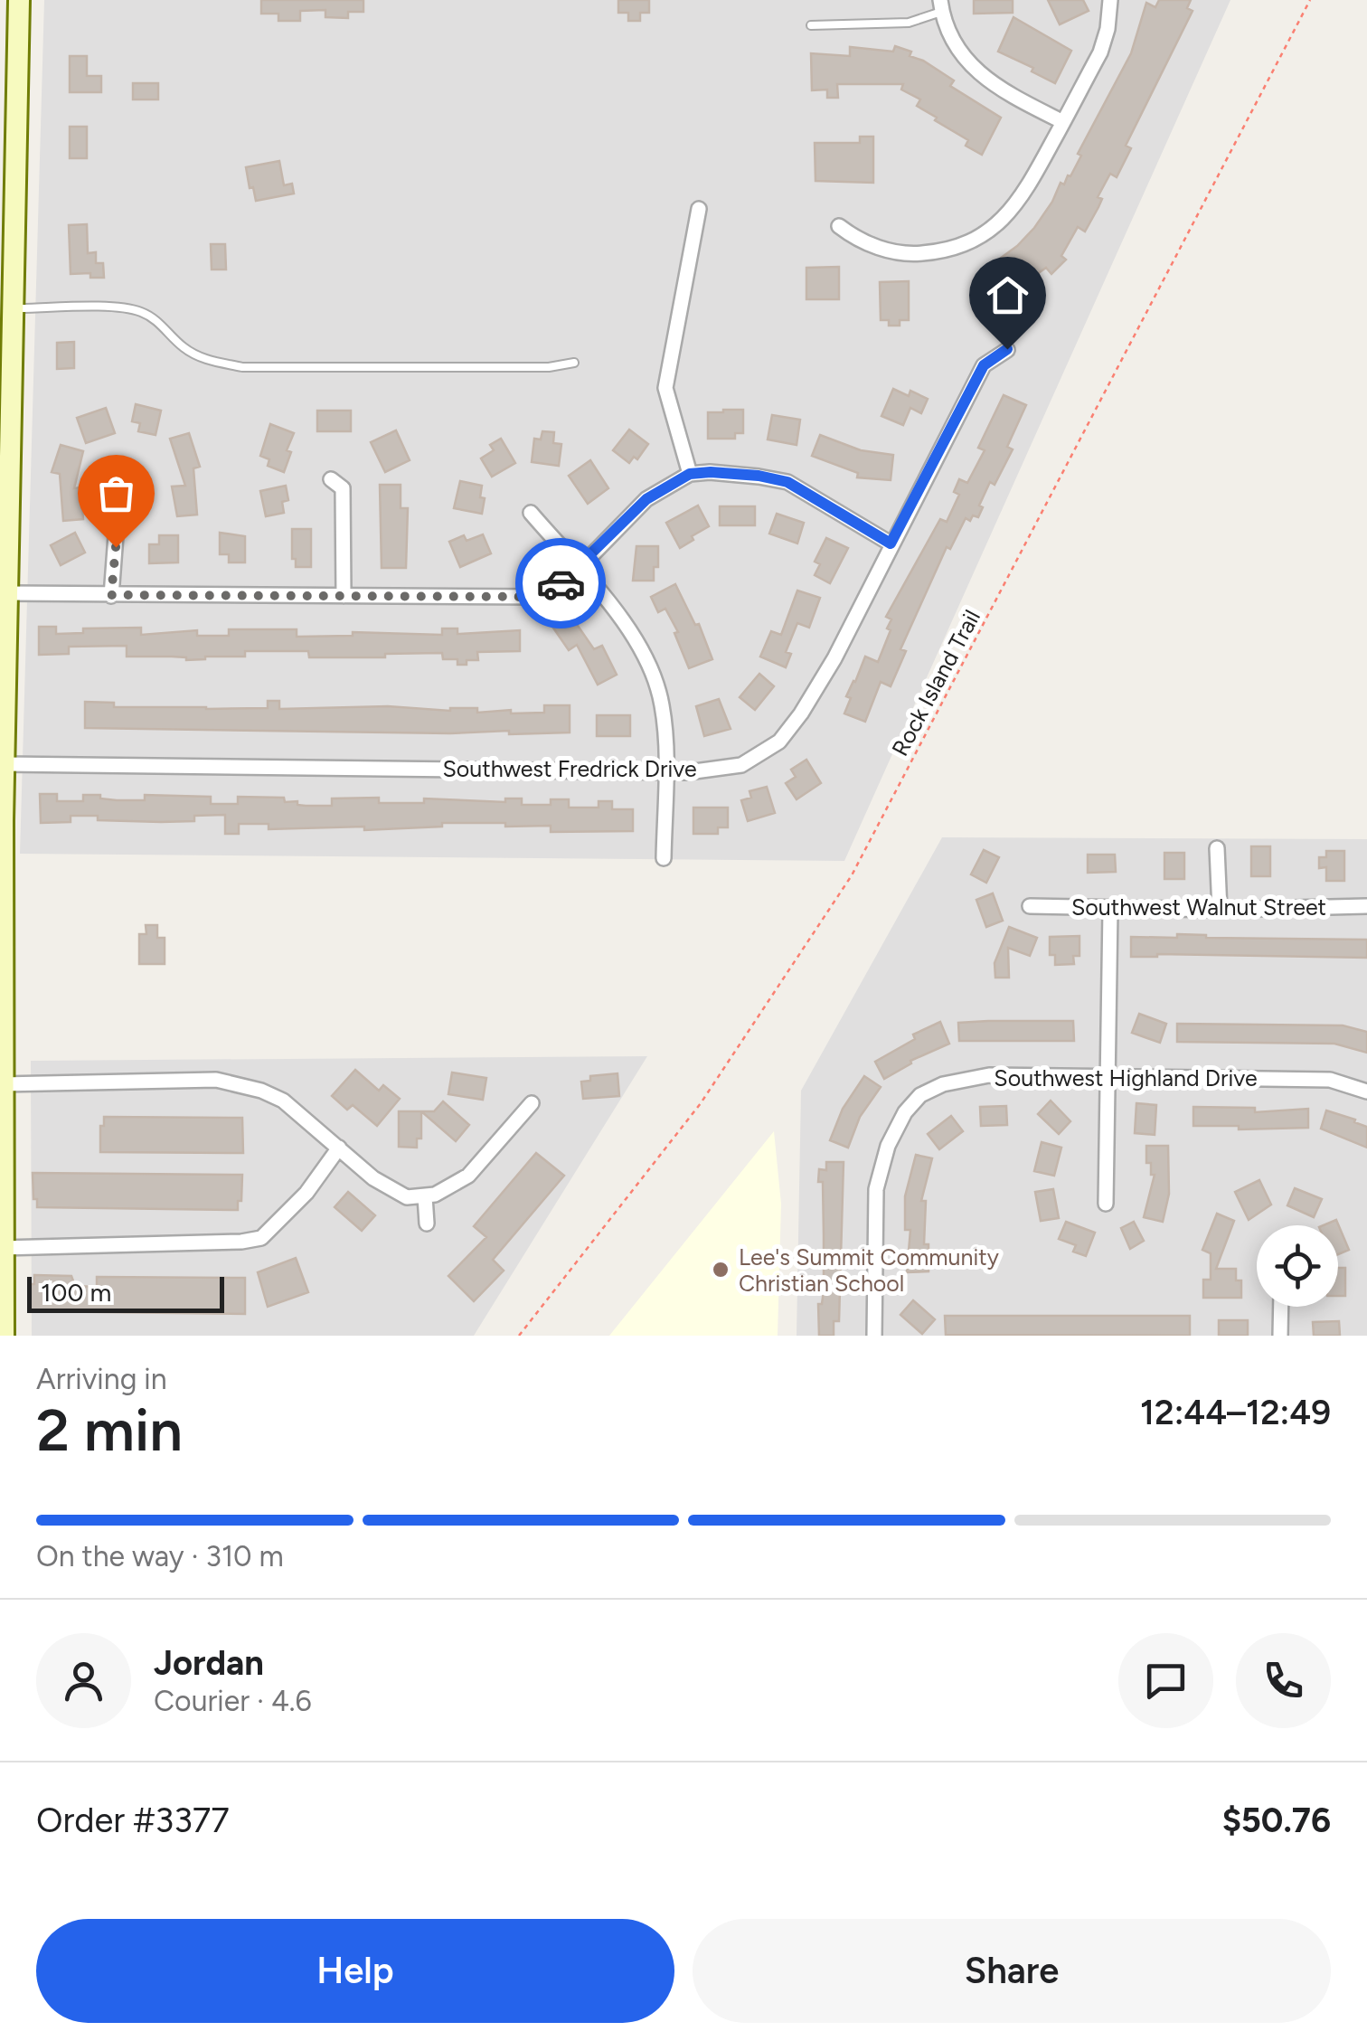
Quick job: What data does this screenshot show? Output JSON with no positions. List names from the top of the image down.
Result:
{
  "streets": {
    "street": ["Southwest Fredrick Drive", "Southwest Walnut Street", "Southwest Highland Drive"],
    "path": ["Rock Island Trail"]
  },
  "places": ["Lee's Summit Community Christian School"],
  "scale_bar": "100 m",
  "page": {
    "scale": "100 m",
    "heading": ["2 min", "Arriving in", "12:44–12:49"],
    "panel": [
      "Jordan",
      "Courier · 4.6",
      "Order #3377",
      "$50.76"
    ],
    "bar": "On the way · 310 m",
    "buttons": ["Help", "Share"]
  }
}
